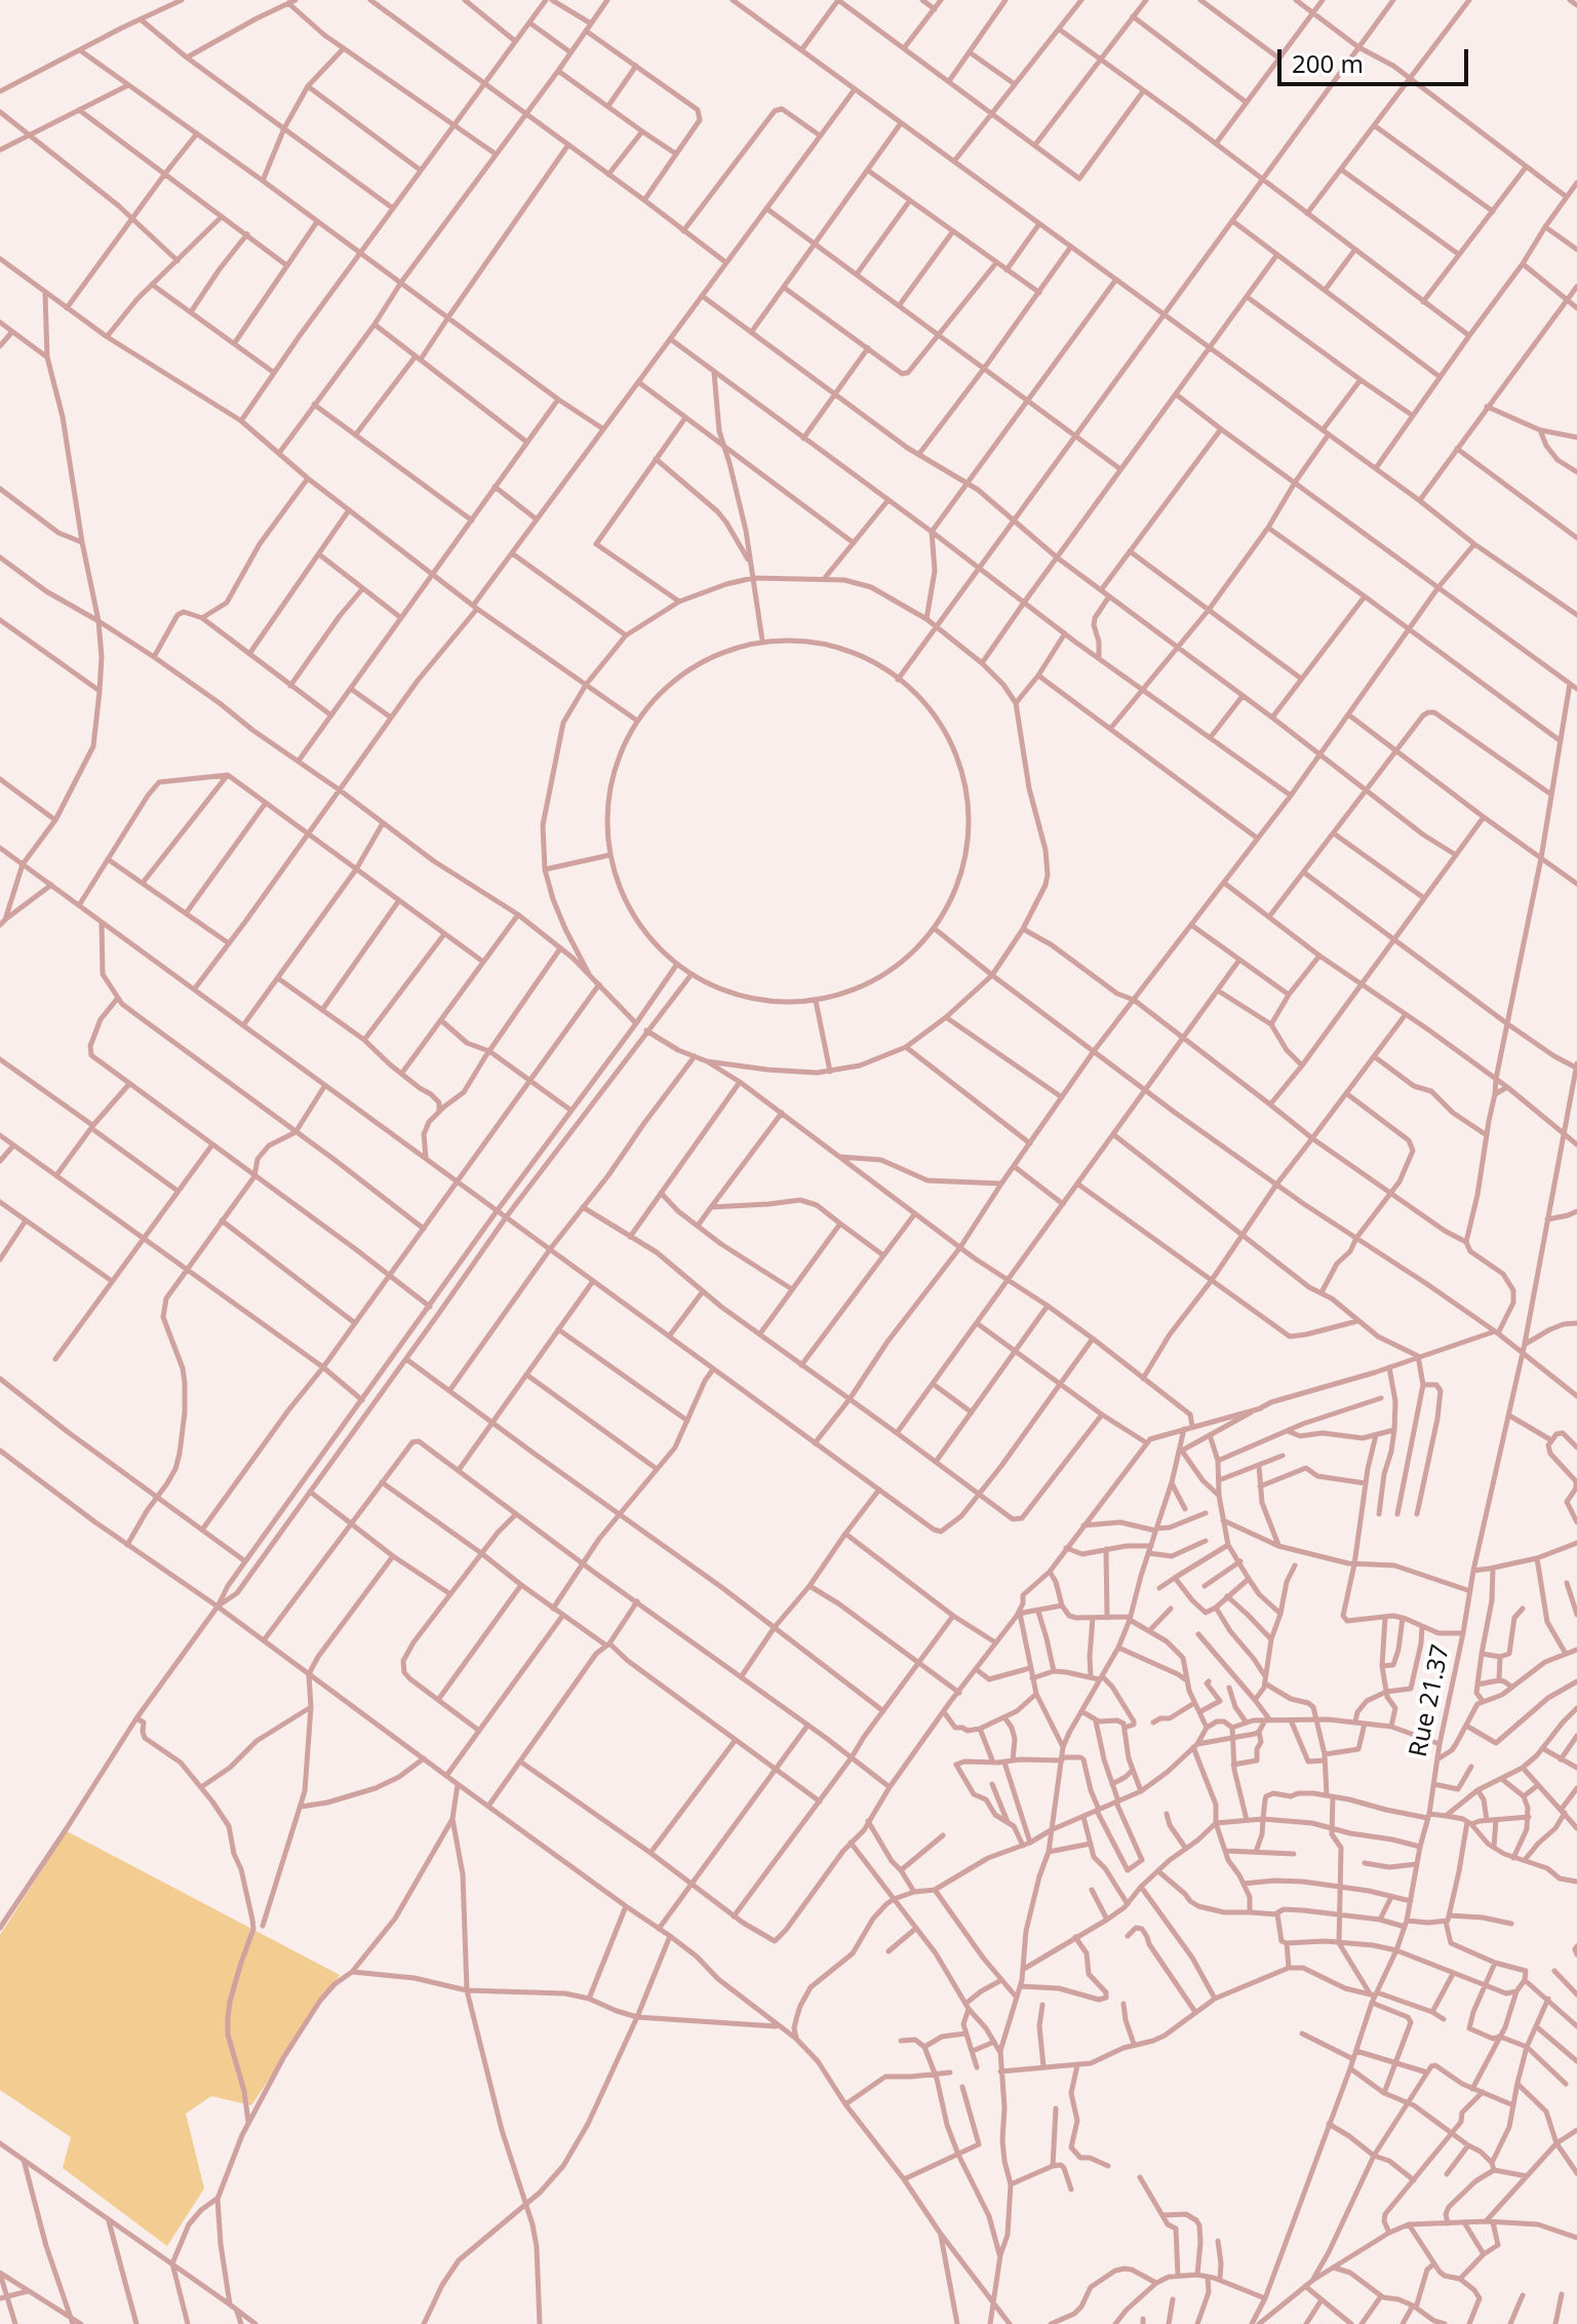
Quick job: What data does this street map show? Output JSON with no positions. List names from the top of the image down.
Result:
{
  "streets": {
    "street": ["Rue 21.37"]
  },
  "scale_bar": "200 m"
}
